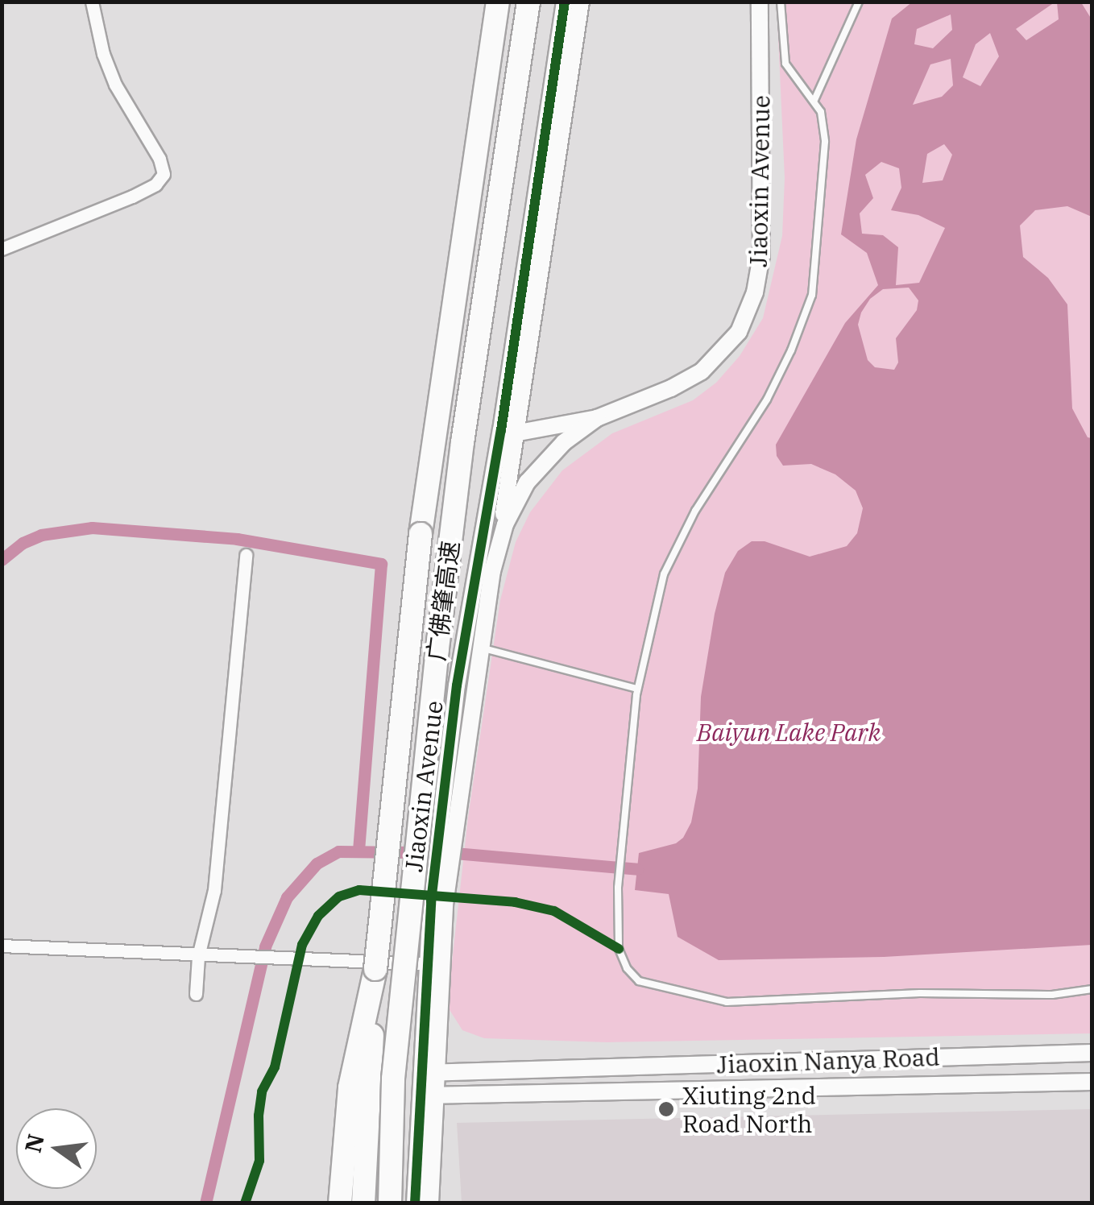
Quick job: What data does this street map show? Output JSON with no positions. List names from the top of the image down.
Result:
{
  "streets": {
    "highway": ["广佛肇高速"],
    "street": ["Jiaoxin Avenue", "Jiaoxin Nanya Road"]
  },
  "crossings": [
    ["Jiaoxin Avenue", "Jiaoxin Nanya Road"]
  ],
  "parks": ["Baiyun Lake Park"],
  "places": ["Xiuting 2nd Road North"],
  "north": "left"
}
